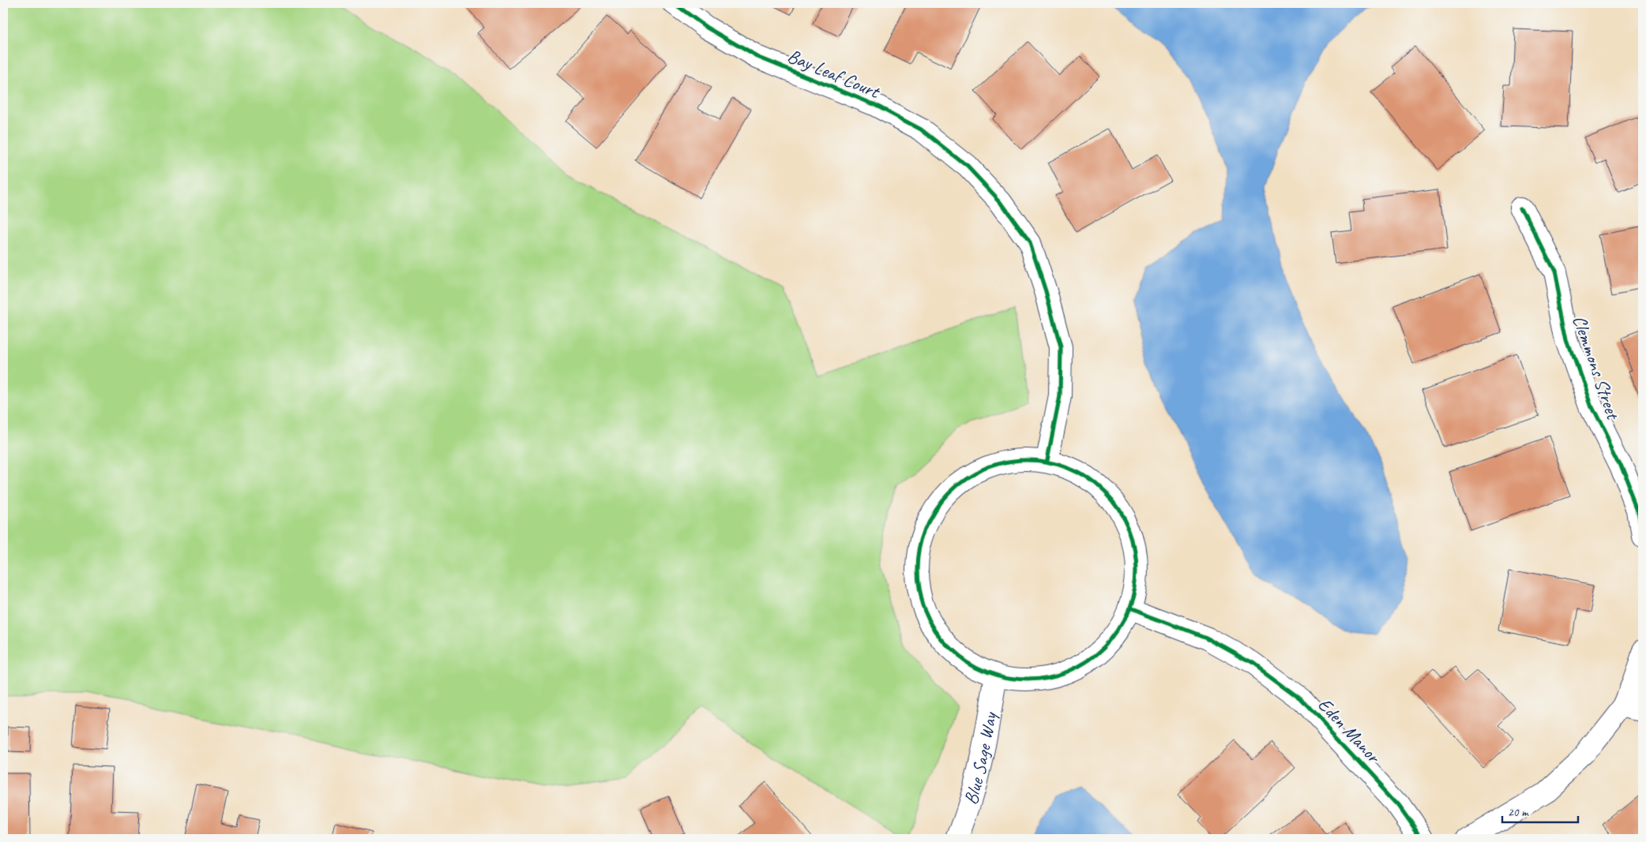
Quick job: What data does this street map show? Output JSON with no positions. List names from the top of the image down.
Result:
{
  "streets": {
    "street": [
      "Bay Leaf Court",
      "Clemmons Street",
      "Eden Manor",
      "Blue Sage Way"
    ]
  },
  "scale_bar": "20 m"
}
